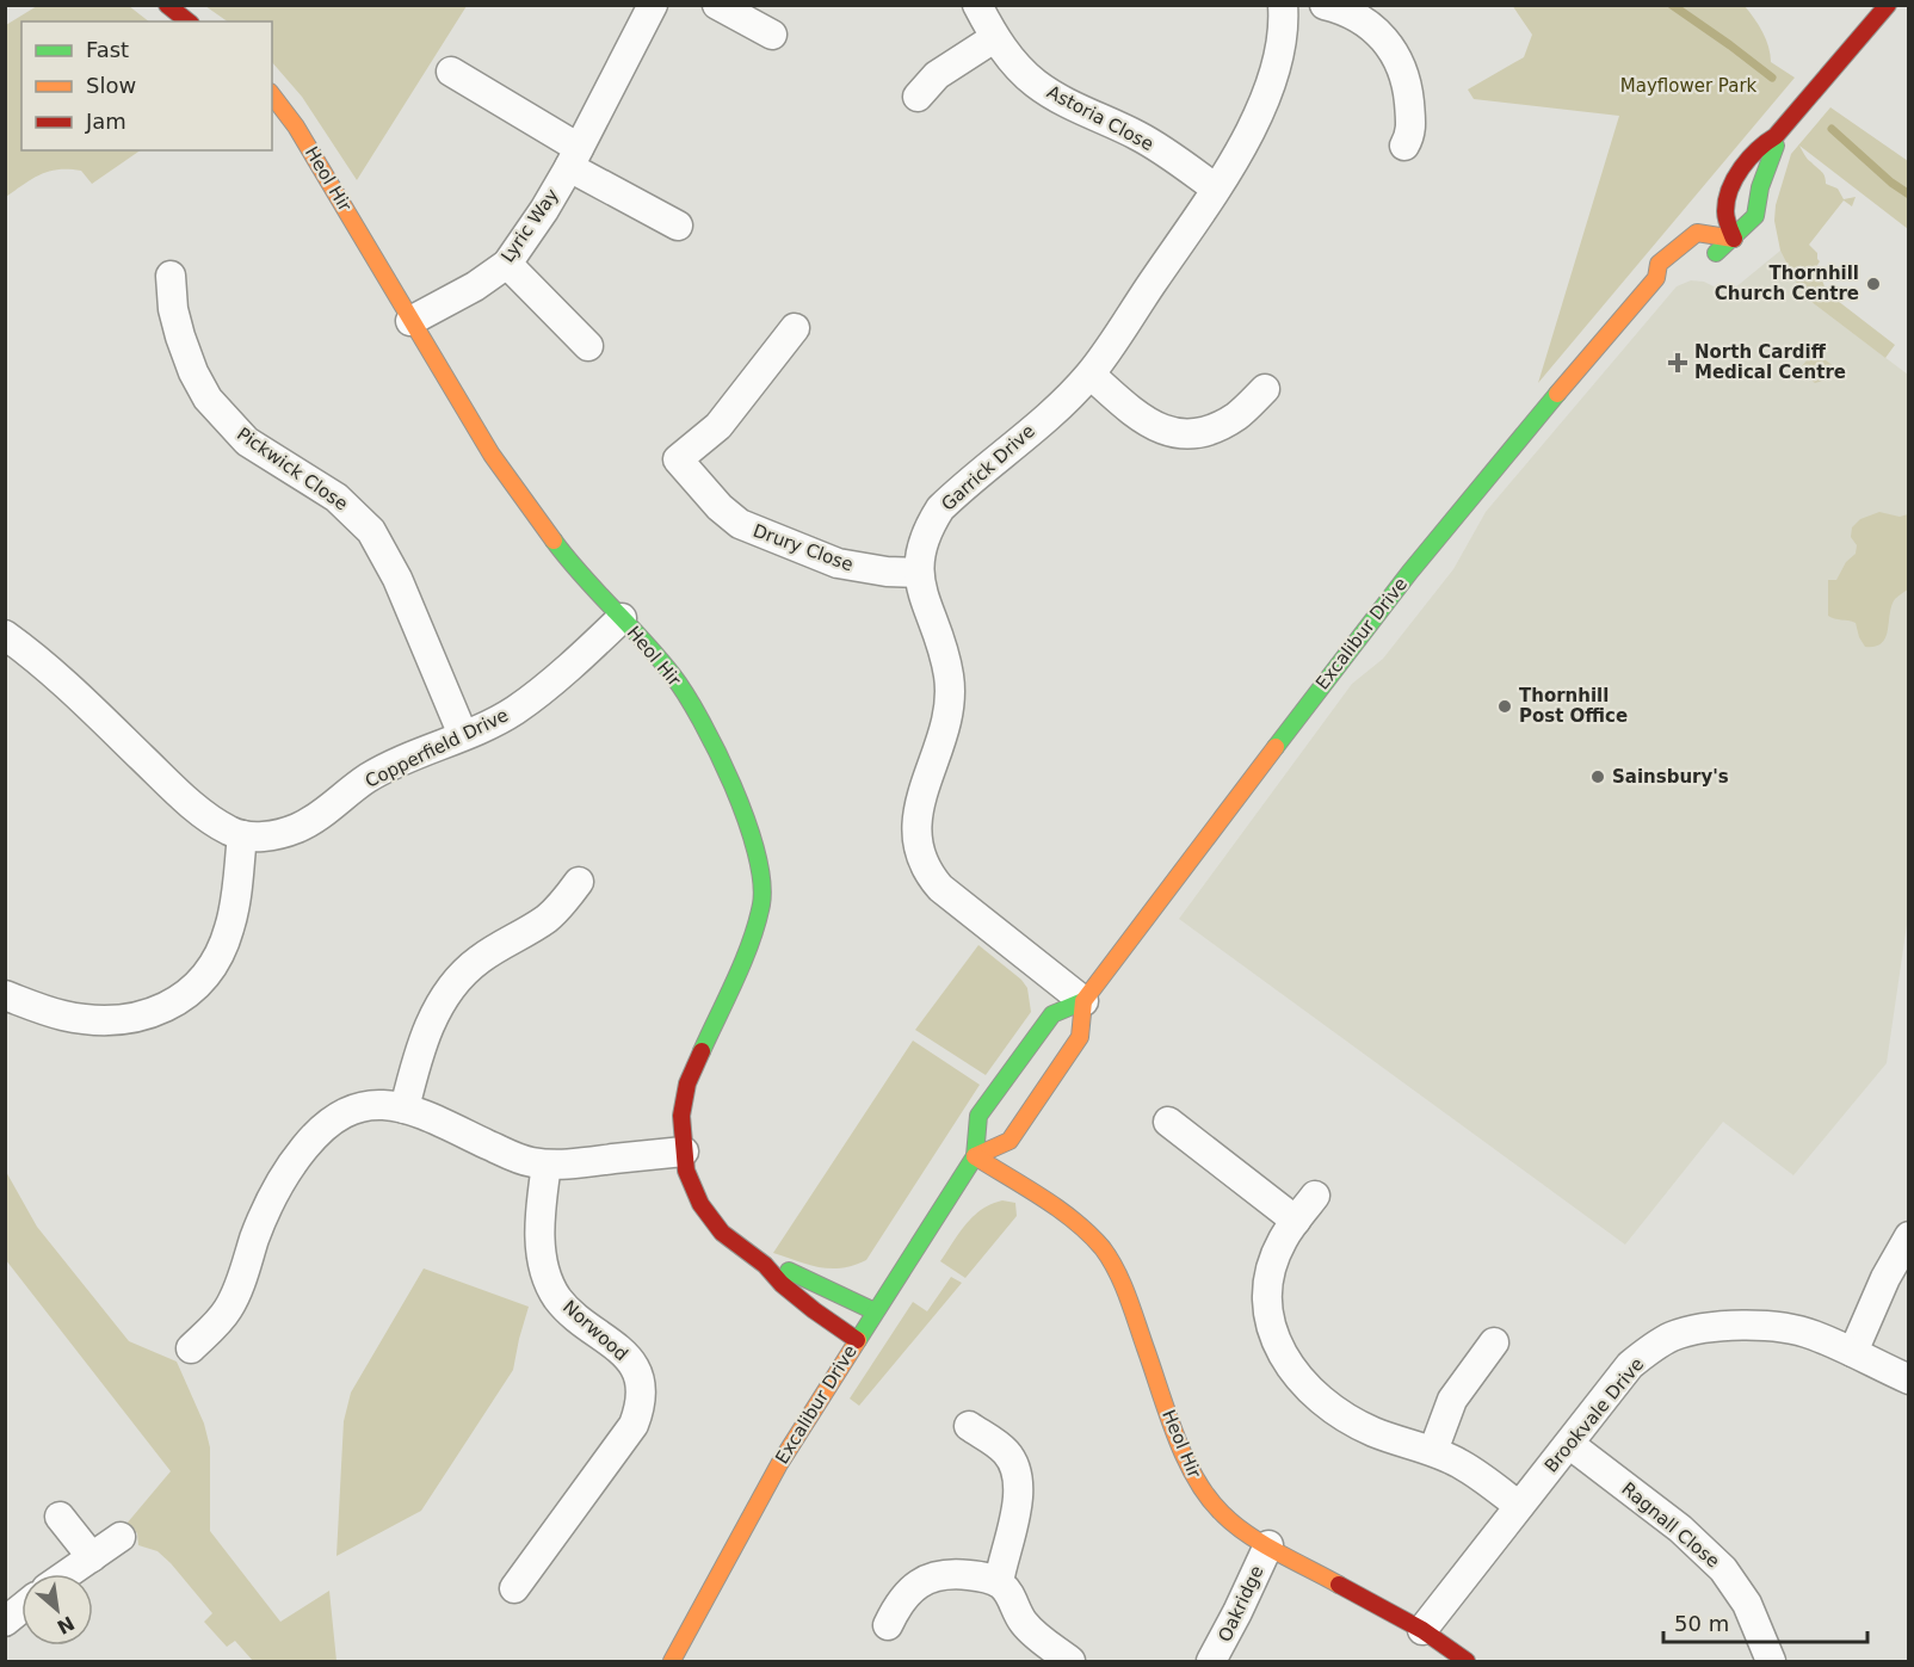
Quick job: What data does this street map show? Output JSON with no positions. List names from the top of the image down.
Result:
{
  "streets": {
    "street": [
      "Astoria Close",
      "Heol Hir",
      "Lyric Way",
      "Garrick Drive",
      "Pickwick Close",
      "Drury Close",
      "Excalibur Drive",
      "Copperfield Drive",
      "Norwood",
      "Brookvale Drive",
      "Ragnall Close",
      "Oakridge"
    ]
  },
  "crossings": [
    ["Astoria Close", "Garrick Drive"],
    ["Heol Hir", "Lyric Way"],
    ["Heol Hir", "Excalibur Drive"],
    ["Heol Hir", "Copperfield Drive"],
    ["Heol Hir", "Brookvale Drive"],
    ["Heol Hir", "Oakridge"],
    ["Garrick Drive", "Drury Close"],
    ["Garrick Drive", "Excalibur Drive"],
    ["Pickwick Close", "Copperfield Drive"],
    ["Brookvale Drive", "Ragnall Close"]
  ],
  "parks": ["Mayflower Park"],
  "places": {
    "other": ["Thornhill Church Centre", "Thornhill Post Office", "Sainsbury's"],
    "health": ["North Cardiff Medical Centre"]
  },
  "legend": ["Fast", "Slow", "Jam"],
  "scale_bar": "50 m",
  "north": "bottom right"
}
